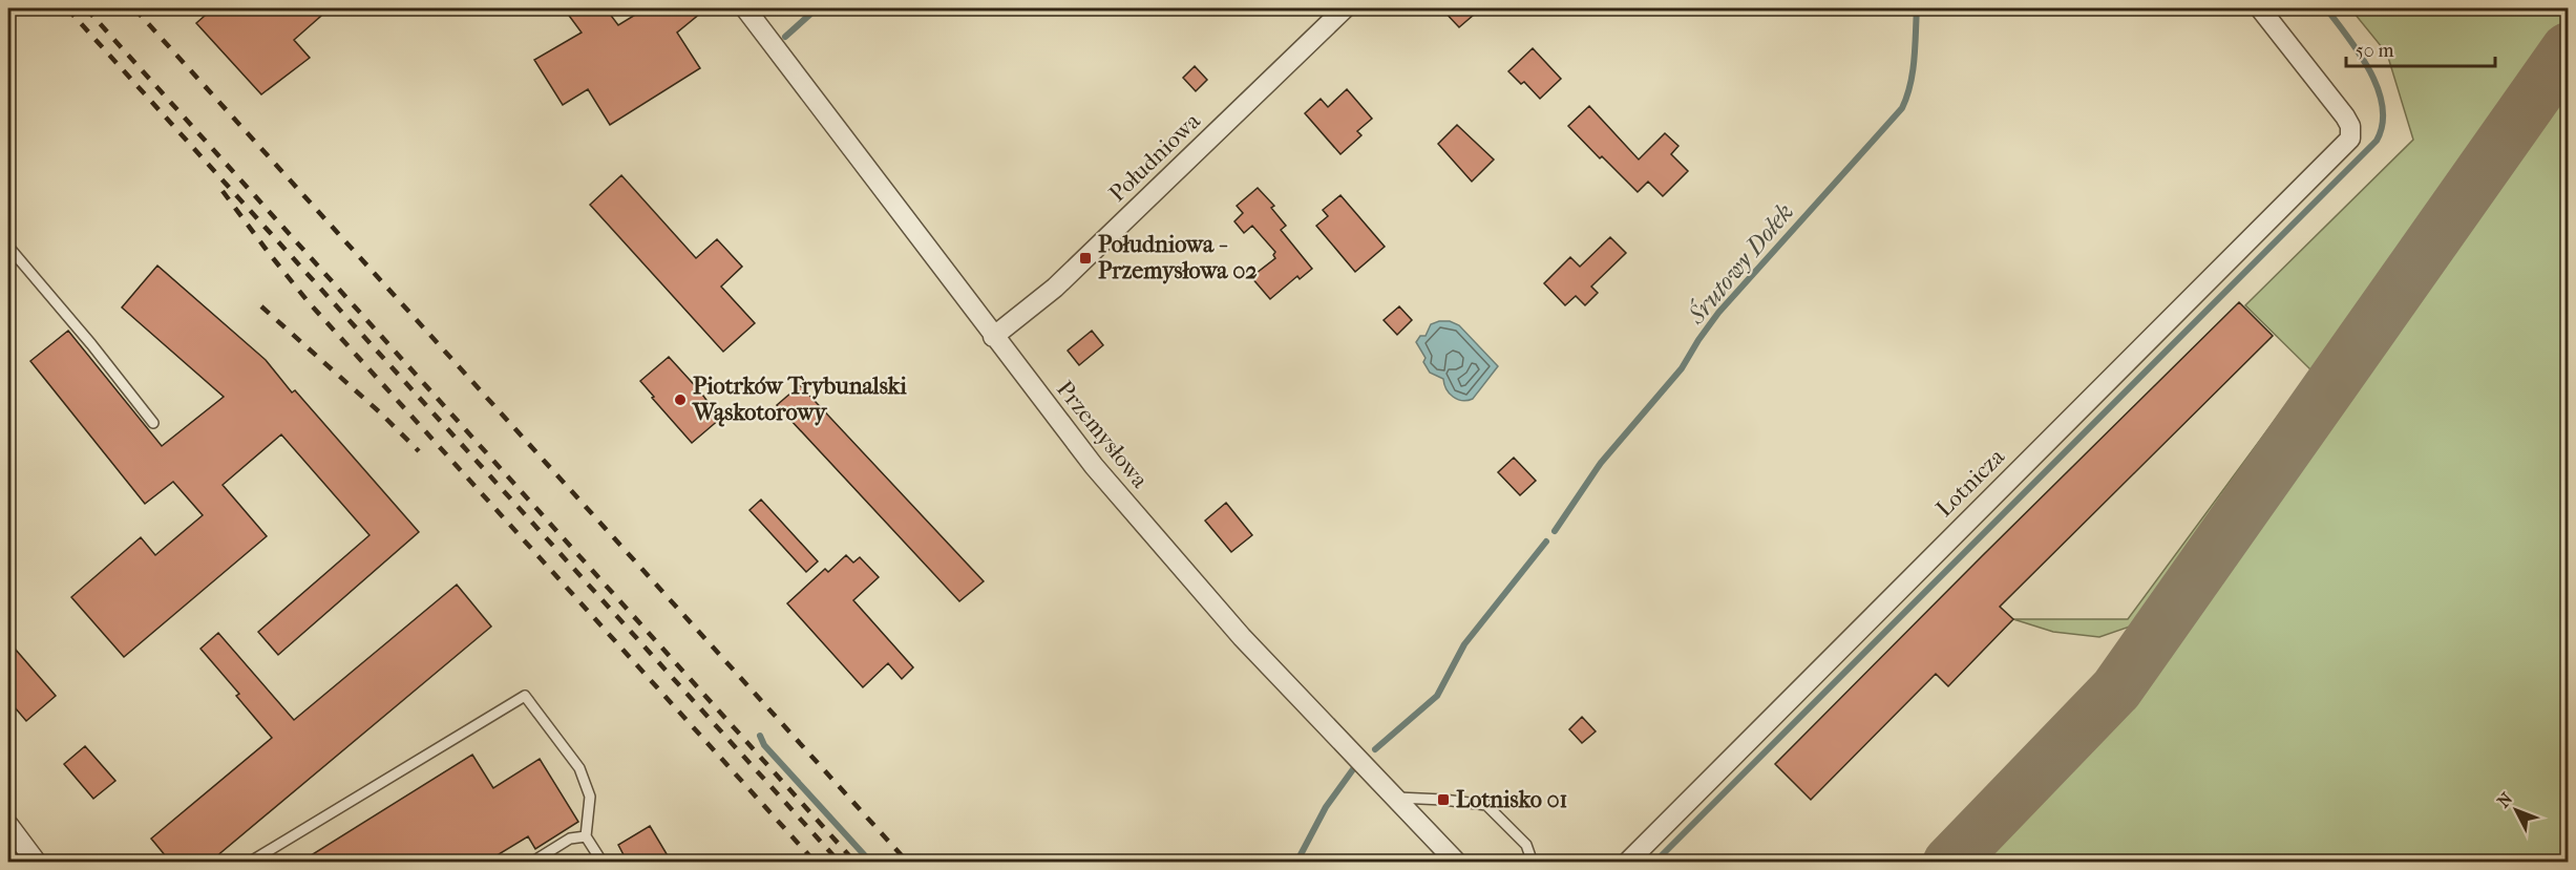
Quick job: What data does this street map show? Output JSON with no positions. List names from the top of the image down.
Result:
{
  "streets": {
    "street": ["Południowa", "Przemysłowa", "Lotnicza"]
  },
  "crossings": [
    ["Południowa", "Przemysłowa"]
  ],
  "water": ["Śrutowy Dołek"],
  "places": {
    "transit": ["Południowa - Przemysłowa 02", "Lotnisko 01"],
    "other": ["Piotrków Trybunalski Wąskotorowy"]
  },
  "scale_bar": "50 m",
  "north": "top left"
}
